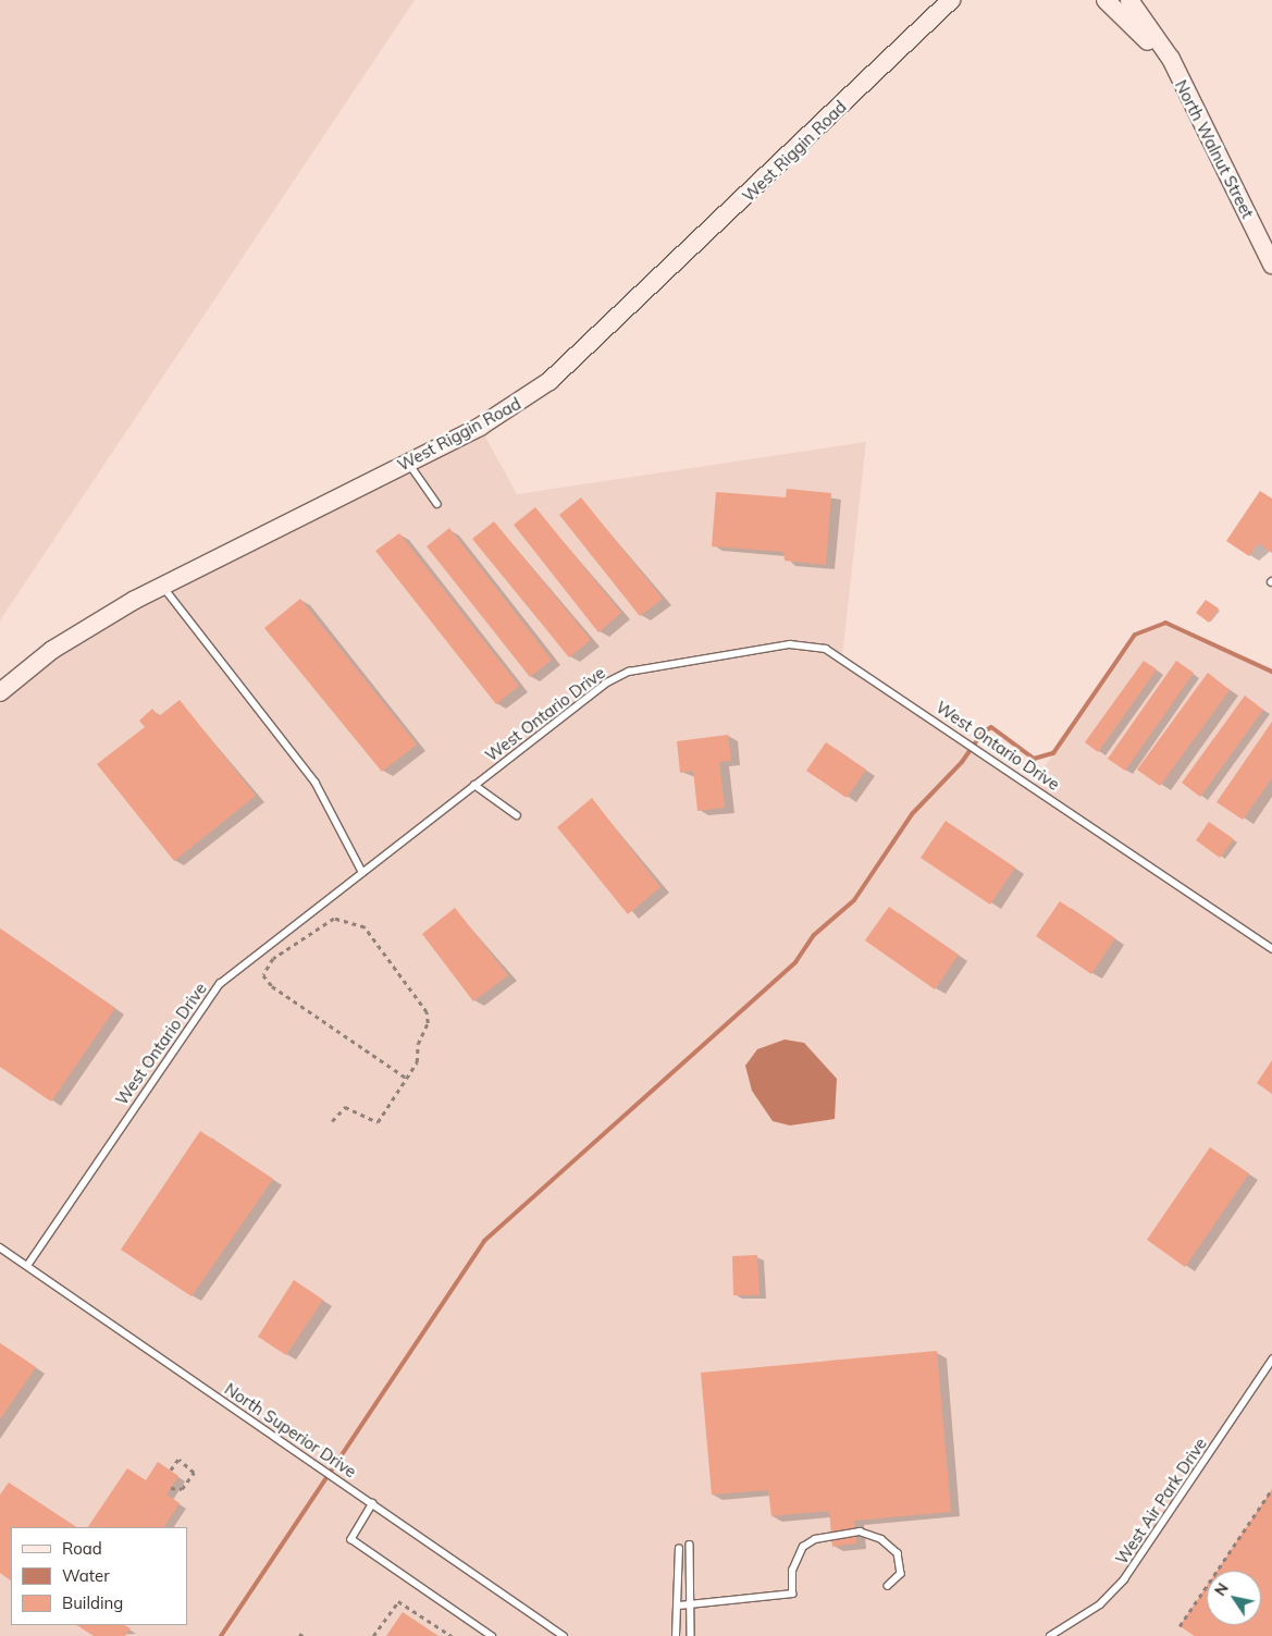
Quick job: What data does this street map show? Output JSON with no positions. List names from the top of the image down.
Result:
{
  "streets": {
    "street": ["North Walnut Street", "West Riggin Road"],
    "lane": ["West Ontario Drive", "North Superior Drive", "West Air Park Drive"]
  },
  "crossings": [
    ["West Ontario Drive", "North Superior Drive"]
  ],
  "legend": ["Road", "Water", "Building"],
  "north": "top left"
}
